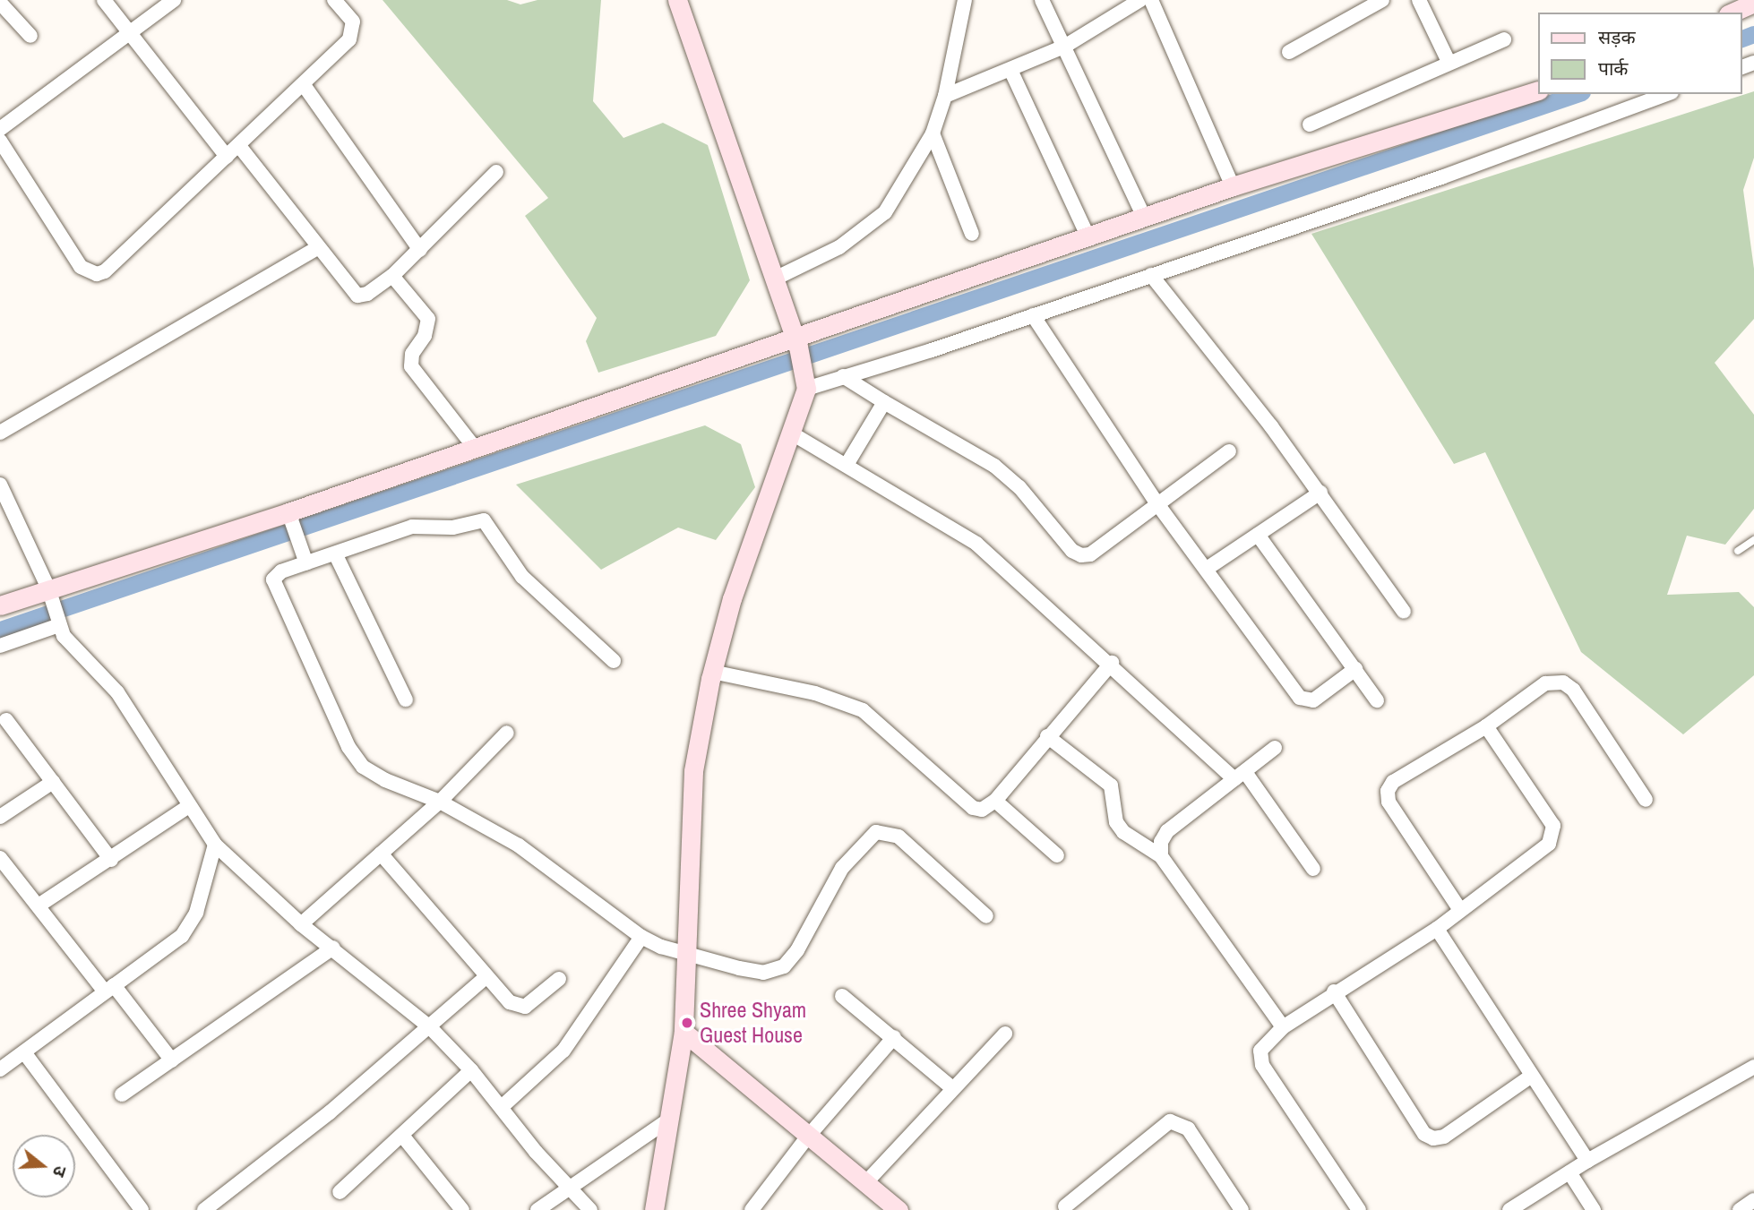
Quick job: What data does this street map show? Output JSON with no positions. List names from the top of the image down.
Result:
{
  "places": ["Shree Shyam Guest House"],
  "legend": ["सड़क", "पार्क"],
  "north": "right"
}
